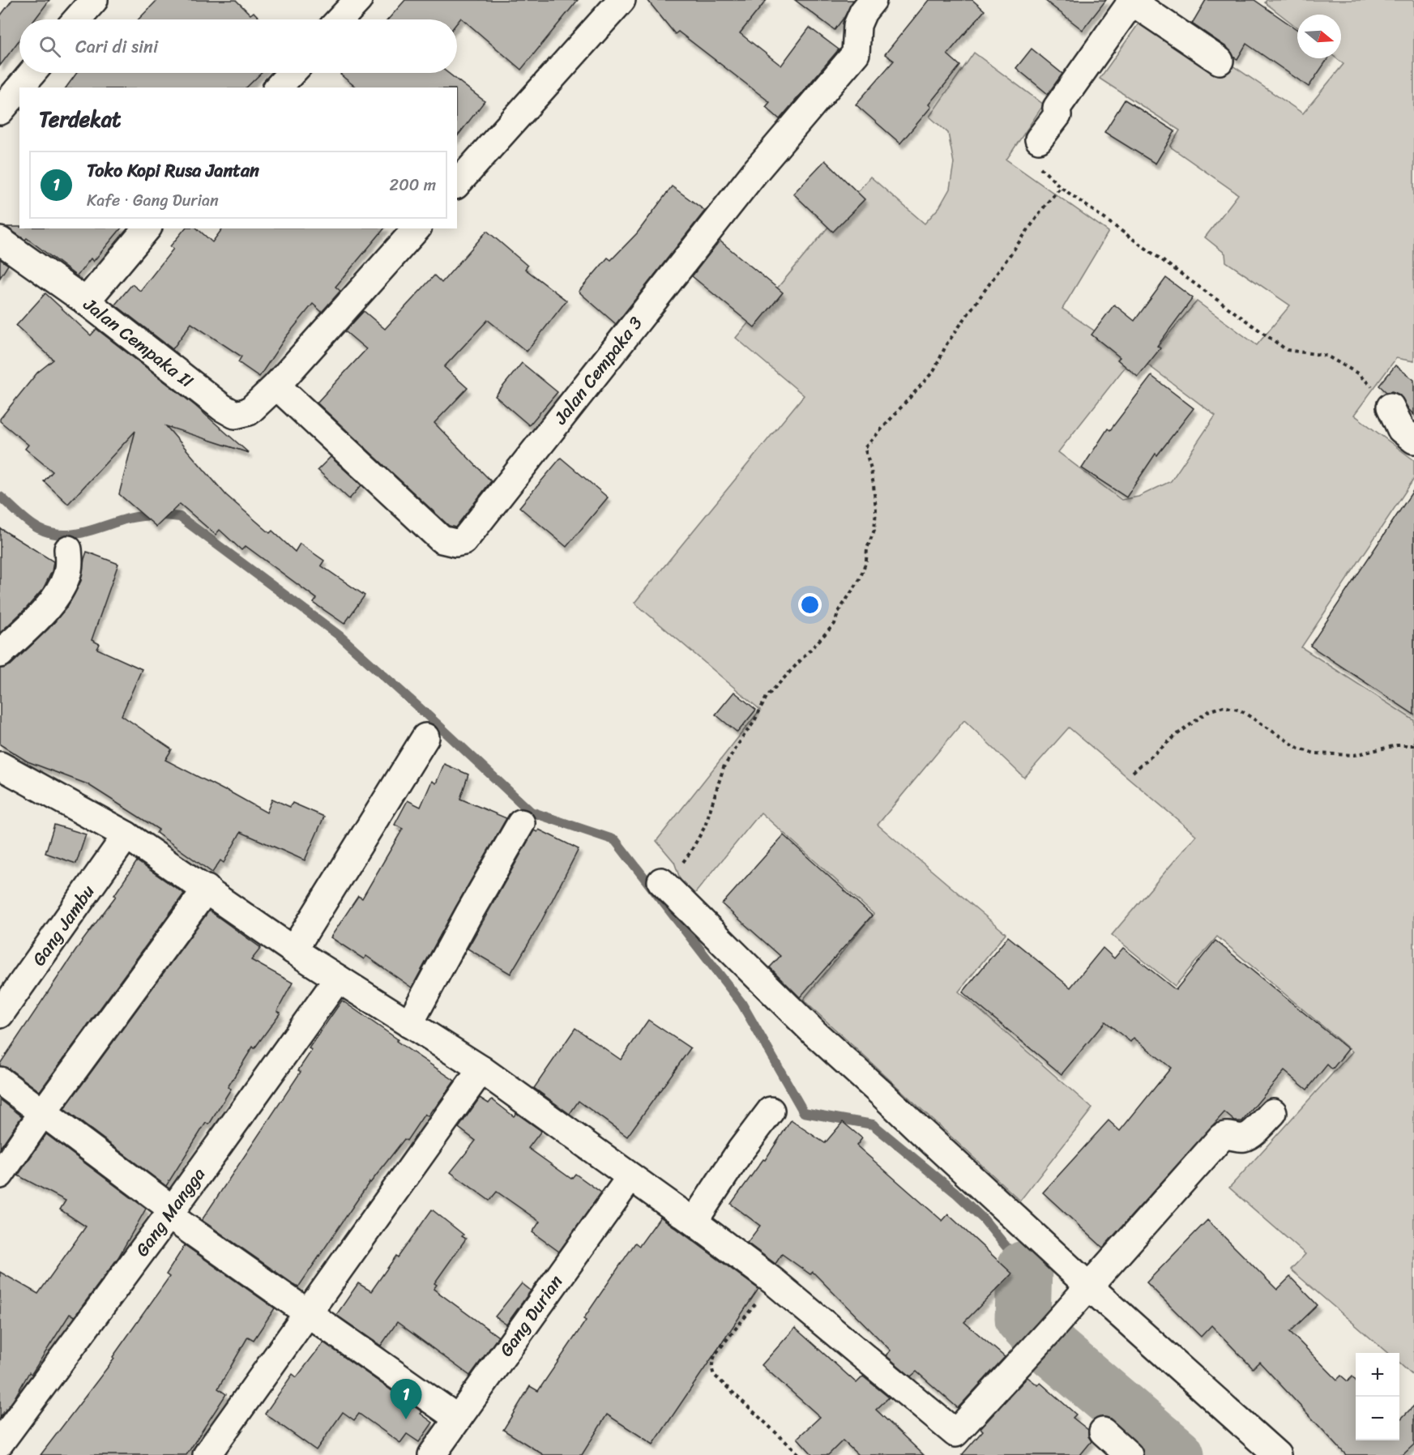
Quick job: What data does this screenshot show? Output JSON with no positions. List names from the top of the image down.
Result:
{
  "streets": {
    "street": [
      "Jalan Cempaka II",
      "Jalan Cempaka 3",
      "Gang Jambu",
      "Gang Mangga",
      "Gang Durian"
    ]
  },
  "crossings": [
    ["Jalan Cempaka II", "Jalan Cempaka 3"]
  ],
  "north": "right",
  "page": {
    "search": "Cari di sini",
    "heading": "Terdekat",
    "list": [
      {
        "mark": "1",
        "name": "Toko Kopi Rusa Jantan",
        "note": "Kafe · Gang Durian",
        "value": "200 m"
      }
    ],
    "map_buttons": ["+", "−"],
    "pins": "1"
  }
}
